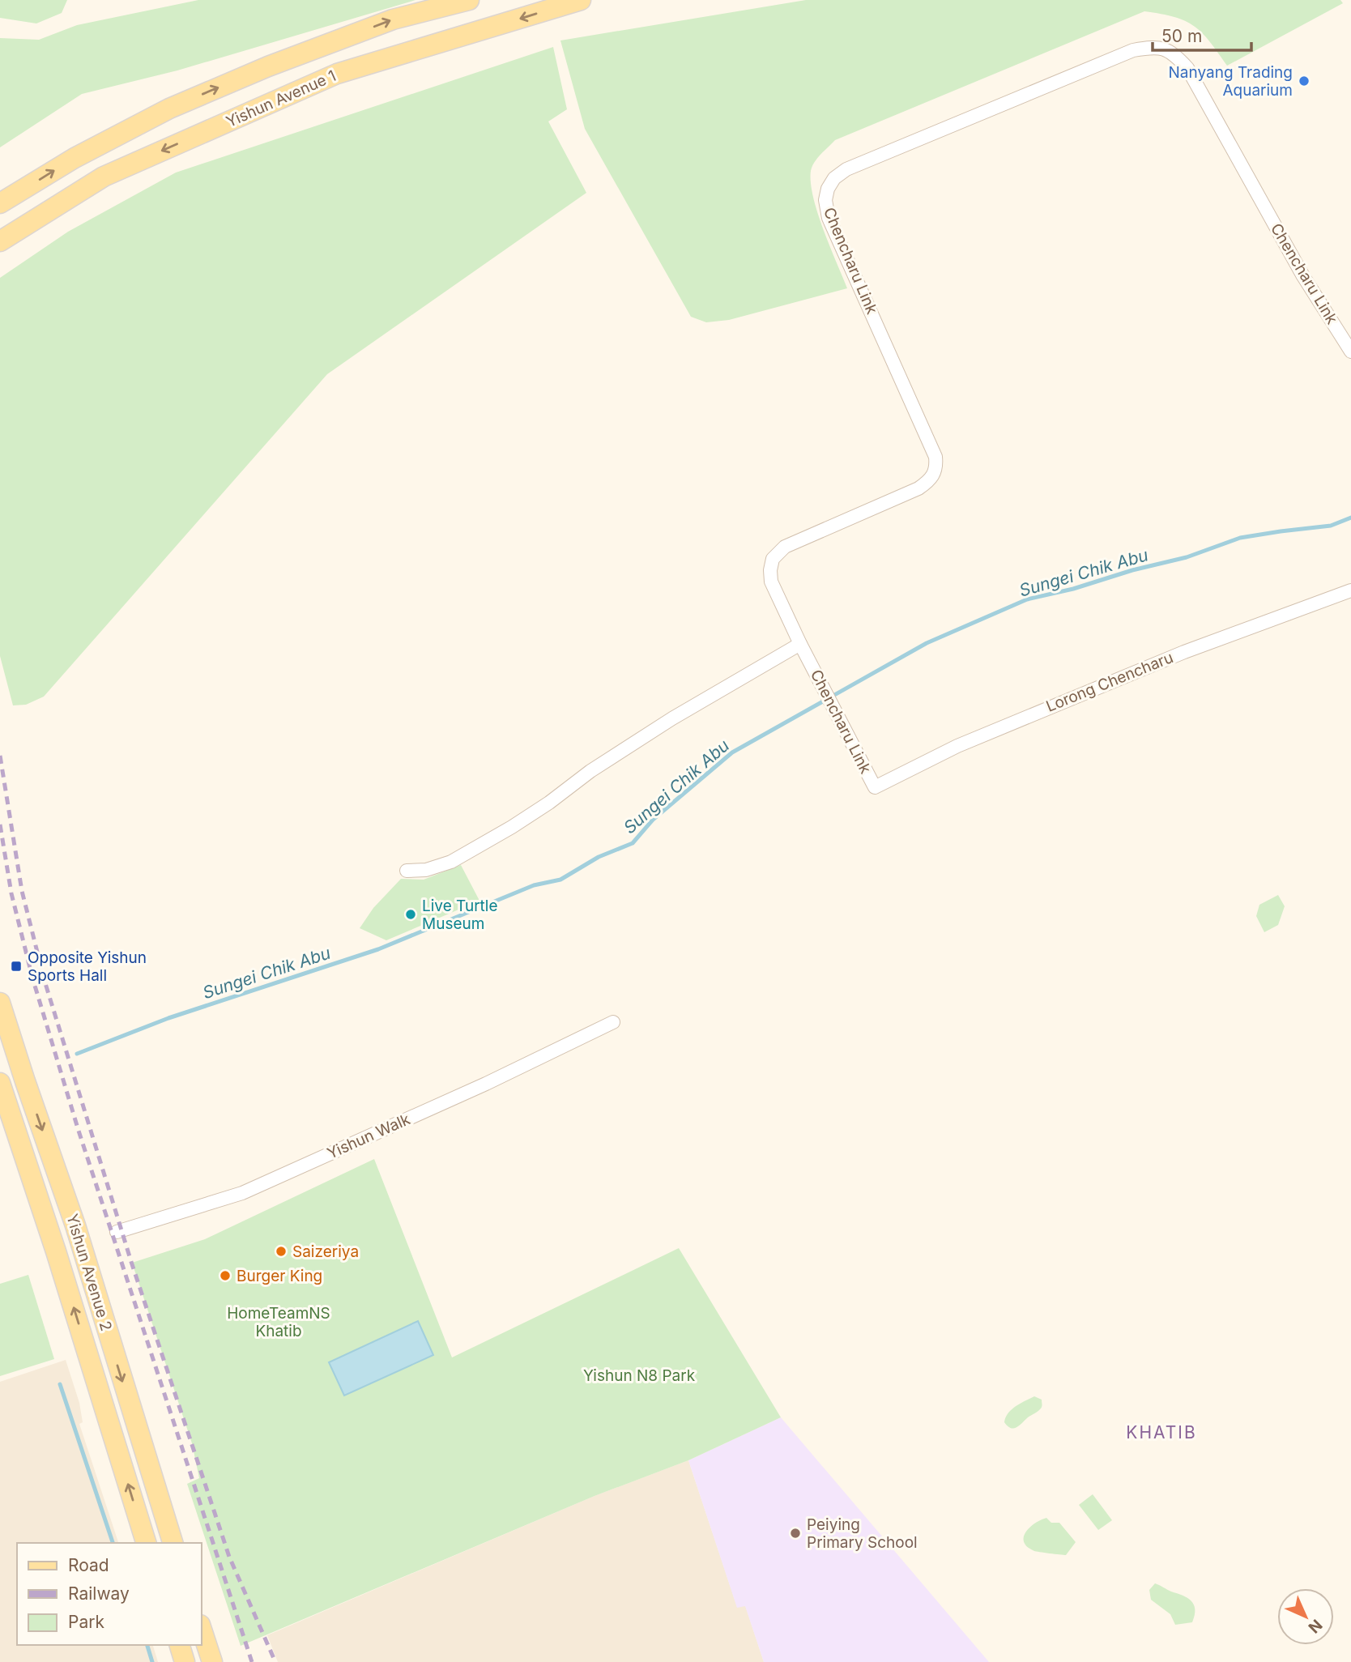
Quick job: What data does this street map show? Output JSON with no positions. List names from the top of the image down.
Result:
{
  "streets": {
    "main road": ["Yishun Avenue 1", "Yishun Avenue 2"],
    "street": ["Chencharu Link", "Lorong Chencharu", "Yishun Walk"]
  },
  "crossings": [
    ["Chencharu Link", "Lorong Chencharu"]
  ],
  "districts": ["KHATIB"],
  "water": ["Sungei Chik Abu"],
  "parks": ["HomeTeamNS Khatib", "Yishun N8 Park"],
  "places": {
    "other": [
      "Nanyang Trading Aquarium",
      "Live Turtle Museum",
      "Saizeriya",
      "Burger King",
      "Peiying Primary School"
    ],
    "transit": ["Opposite Yishun Sports Hall"]
  },
  "legend": ["Road", "Railway", "Park"],
  "scale_bar": "50 m",
  "north": "bottom right"
}
